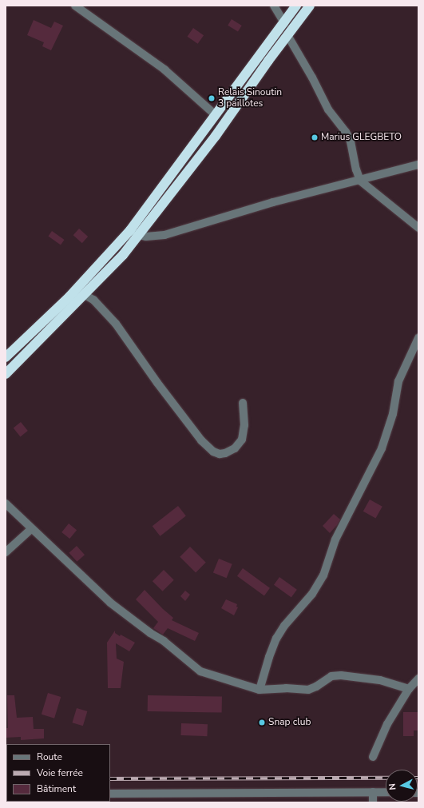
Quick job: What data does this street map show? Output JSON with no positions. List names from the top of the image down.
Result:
{
  "places": ["Relais Sinoutin 3 paillotes", "Marius GLEGBETO", "Snap club"],
  "legend": ["Route", "Voie ferrée", "Bâtiment"],
  "north": "left"
}
